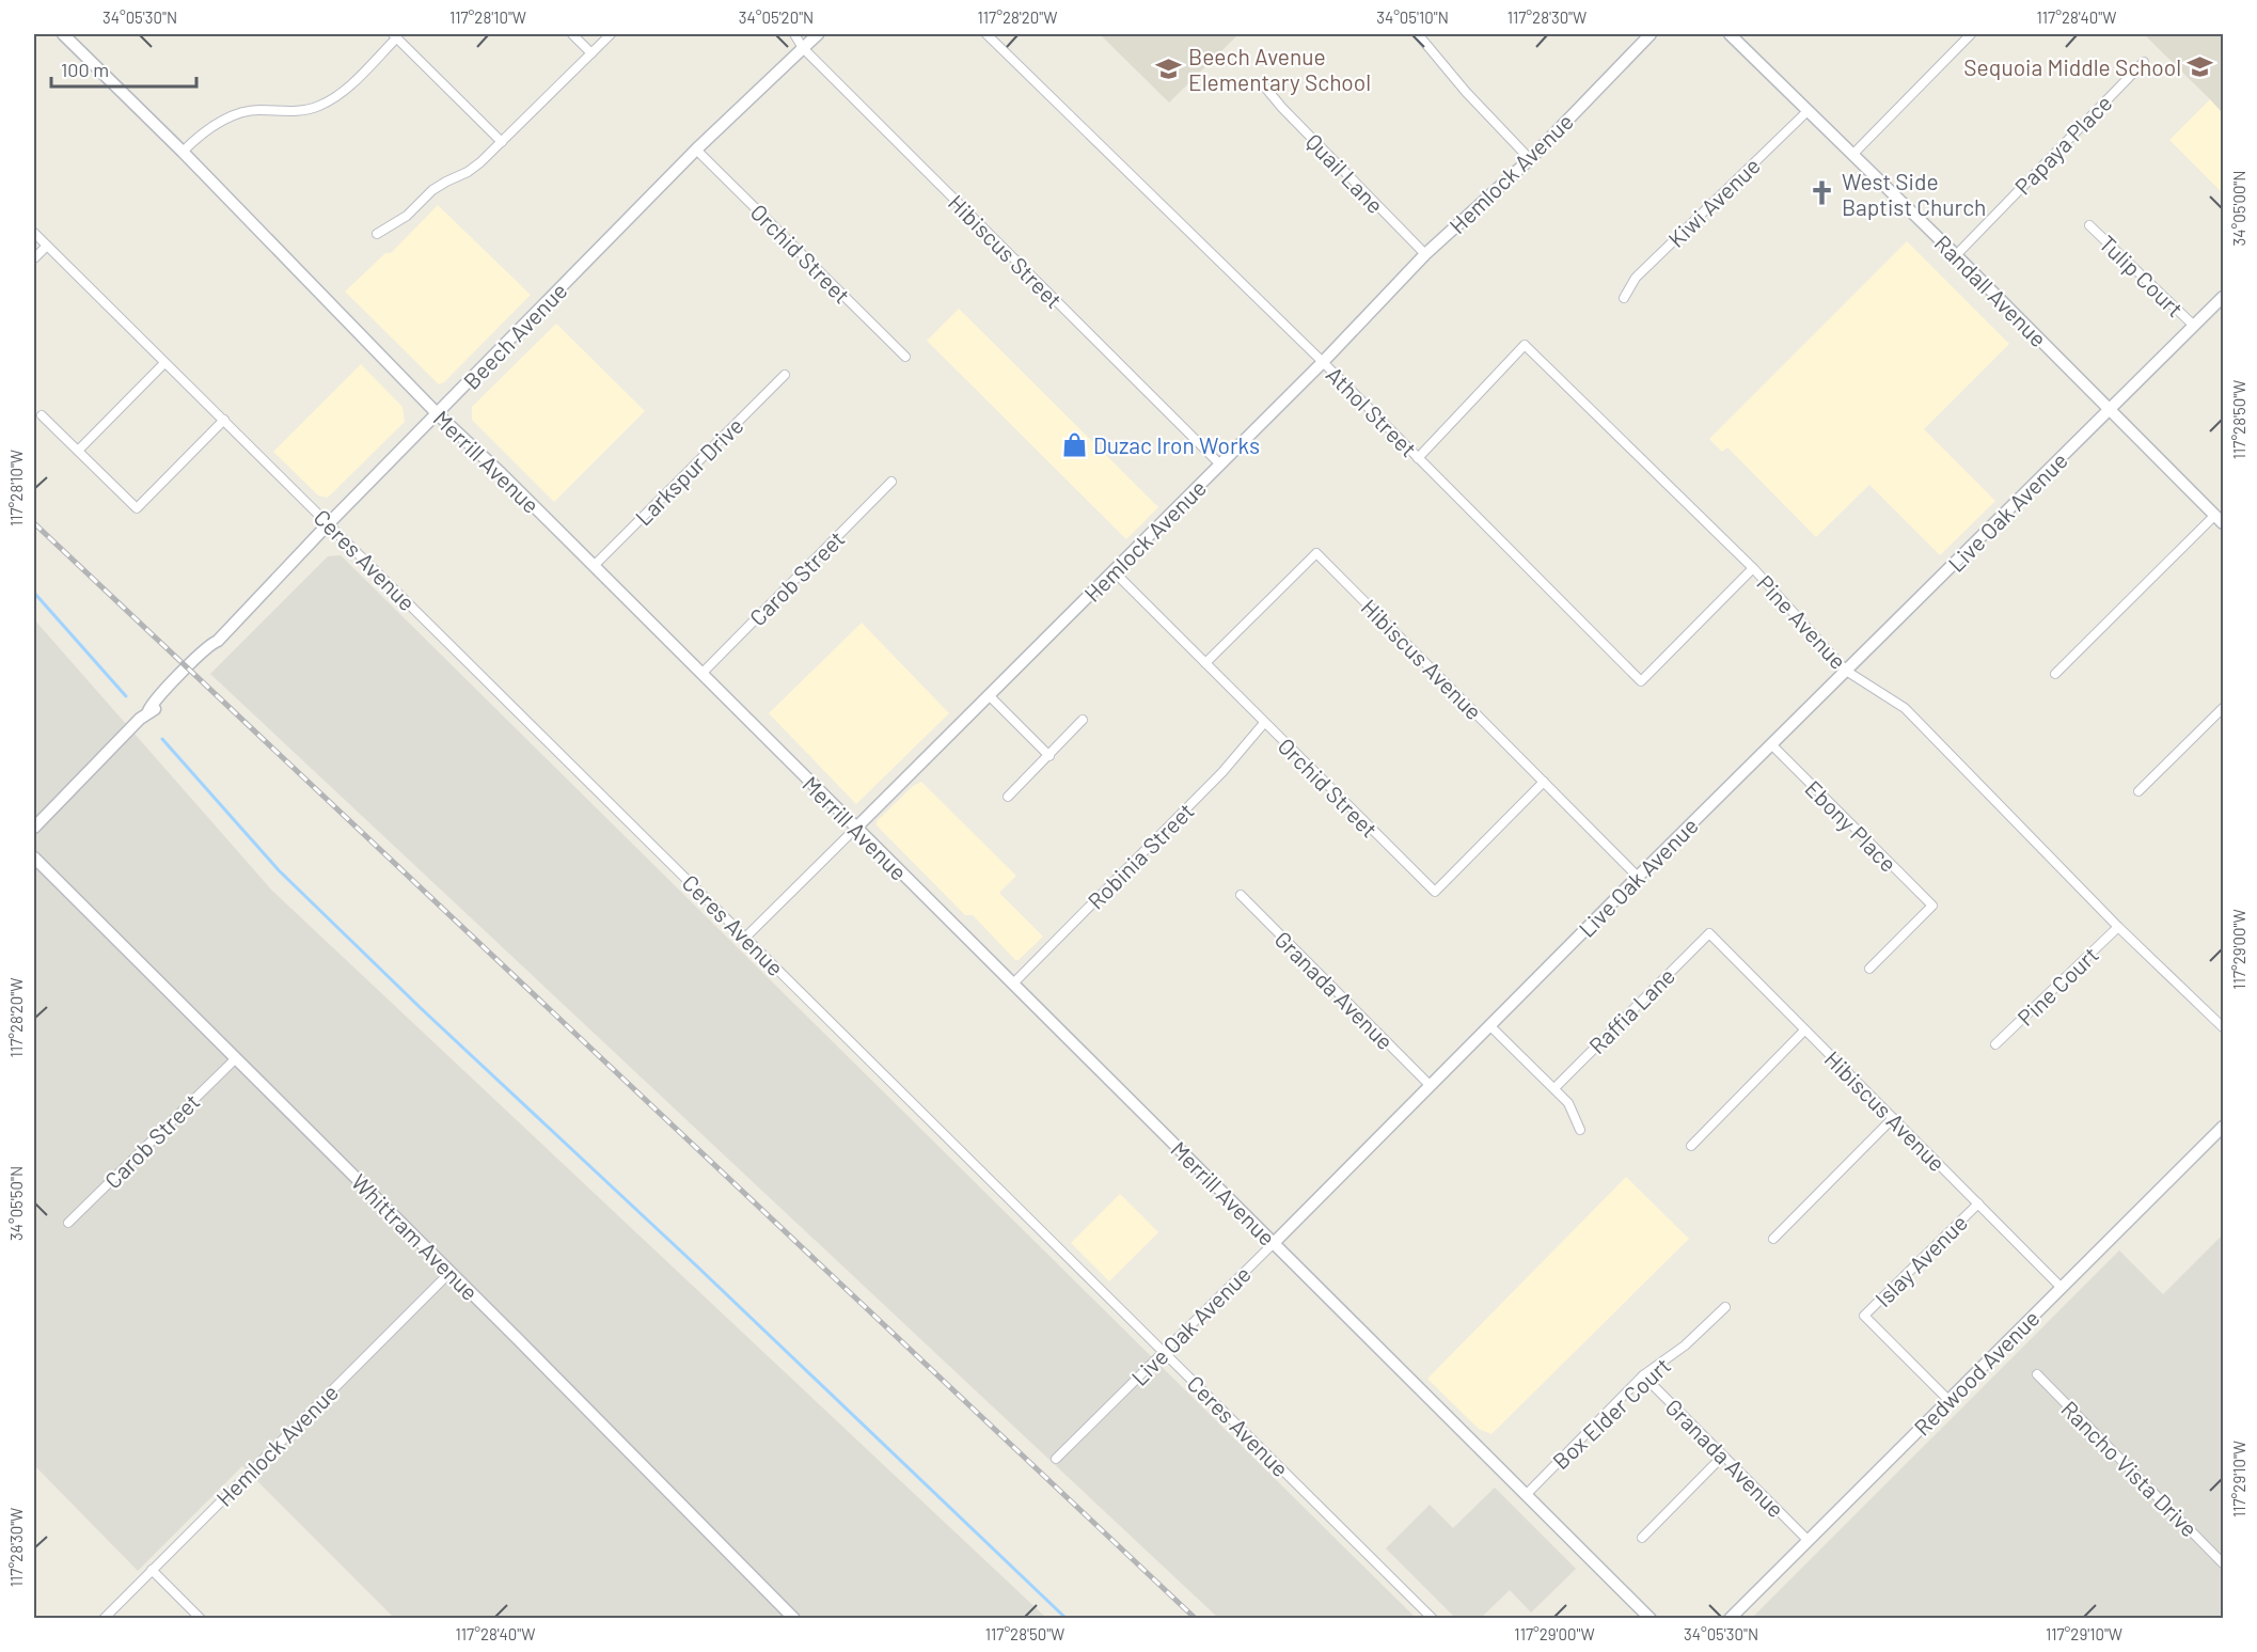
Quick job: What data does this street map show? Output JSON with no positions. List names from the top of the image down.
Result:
{
  "streets": {
    "street": [
      "Papaya Place",
      "Quail Lane",
      "Hemlock Avenue",
      "Kiwi Avenue",
      "Hibiscus Street",
      "Orchid Street",
      "Tulip Court",
      "Randall Avenue",
      "Beech Avenue",
      "Athol Street",
      "Merrill Avenue",
      "Larkspur Drive",
      "Live Oak Avenue",
      "Ceres Avenue",
      "Carob Street",
      "Pine Avenue",
      "Hibiscus Avenue",
      "Ebony Place",
      "Robinia Street",
      "Pine Court",
      "Granada Avenue",
      "Raffia Lane",
      "Whittram Avenue",
      "Islay Avenue",
      "Redwood Avenue",
      "Box Elder Court",
      "Rancho Vista Drive"
    ]
  },
  "crossings": [
    ["Papaya Place", "Randall Avenue"],
    ["Quail Lane", "Hemlock Avenue"],
    ["Hemlock Avenue", "Hibiscus Street"],
    ["Hemlock Avenue", "Orchid Street"],
    ["Hemlock Avenue", "Athol Street"],
    ["Hemlock Avenue", "Merrill Avenue"],
    ["Hemlock Avenue", "Ceres Avenue"],
    ["Hemlock Avenue", "Whittram Avenue"],
    ["Kiwi Avenue", "Randall Avenue"],
    ["Hibiscus Street", "Beech Avenue"],
    ["Orchid Street", "Beech Avenue"],
    ["Orchid Street", "Hibiscus Avenue"],
    ["Orchid Street", "Robinia Street"],
    ["Tulip Court", "Live Oak Avenue"],
    ["Randall Avenue", "Live Oak Avenue"],
    ["Beech Avenue", "Merrill Avenue"],
    ["Beech Avenue", "Ceres Avenue"],
    ["Athol Street", "Pine Avenue"],
    ["Merrill Avenue", "Larkspur Drive"],
    ["Merrill Avenue", "Live Oak Avenue"],
    ["Merrill Avenue", "Carob Street"],
    ["Merrill Avenue", "Robinia Street"],
    ["Merrill Avenue", "Box Elder Court"],
    ["Live Oak Avenue", "Ceres Avenue"],
    ["Live Oak Avenue", "Pine Avenue"],
    ["Live Oak Avenue", "Hibiscus Avenue"],
    ["Live Oak Avenue", "Ebony Place"],
    ["Live Oak Avenue", "Granada Avenue"],
    ["Carob Street", "Whittram Avenue"],
    ["Pine Avenue", "Pine Court"],
    ["Hibiscus Avenue", "Raffia Lane"],
    ["Hibiscus Avenue", "Islay Avenue"],
    ["Hibiscus Avenue", "Redwood Avenue"],
    ["Granada Avenue", "Redwood Avenue"],
    ["Granada Avenue", "Box Elder Court"],
    ["Islay Avenue", "Redwood Avenue"]
  ],
  "places": {
    "school or university": ["Sequoia Middle School", "Beech Avenue Elementary School"],
    "church": ["West Side Baptist Church"],
    "shop": ["Duzac Iron Works"]
  },
  "scale_bar": "100 m",
  "coordinates": [
    "34°05'30\"N",
    "117°28'10\"W",
    "34°05'20\"N",
    "117°28'20\"W",
    "34°05'10\"N",
    "117°28'30\"W",
    "117°28'40\"W",
    "34°05'00\"N",
    "117°28'50\"W",
    "117°29'00\"W",
    "34°05'50\"N",
    "117°29'10\"W"
  ]
}
